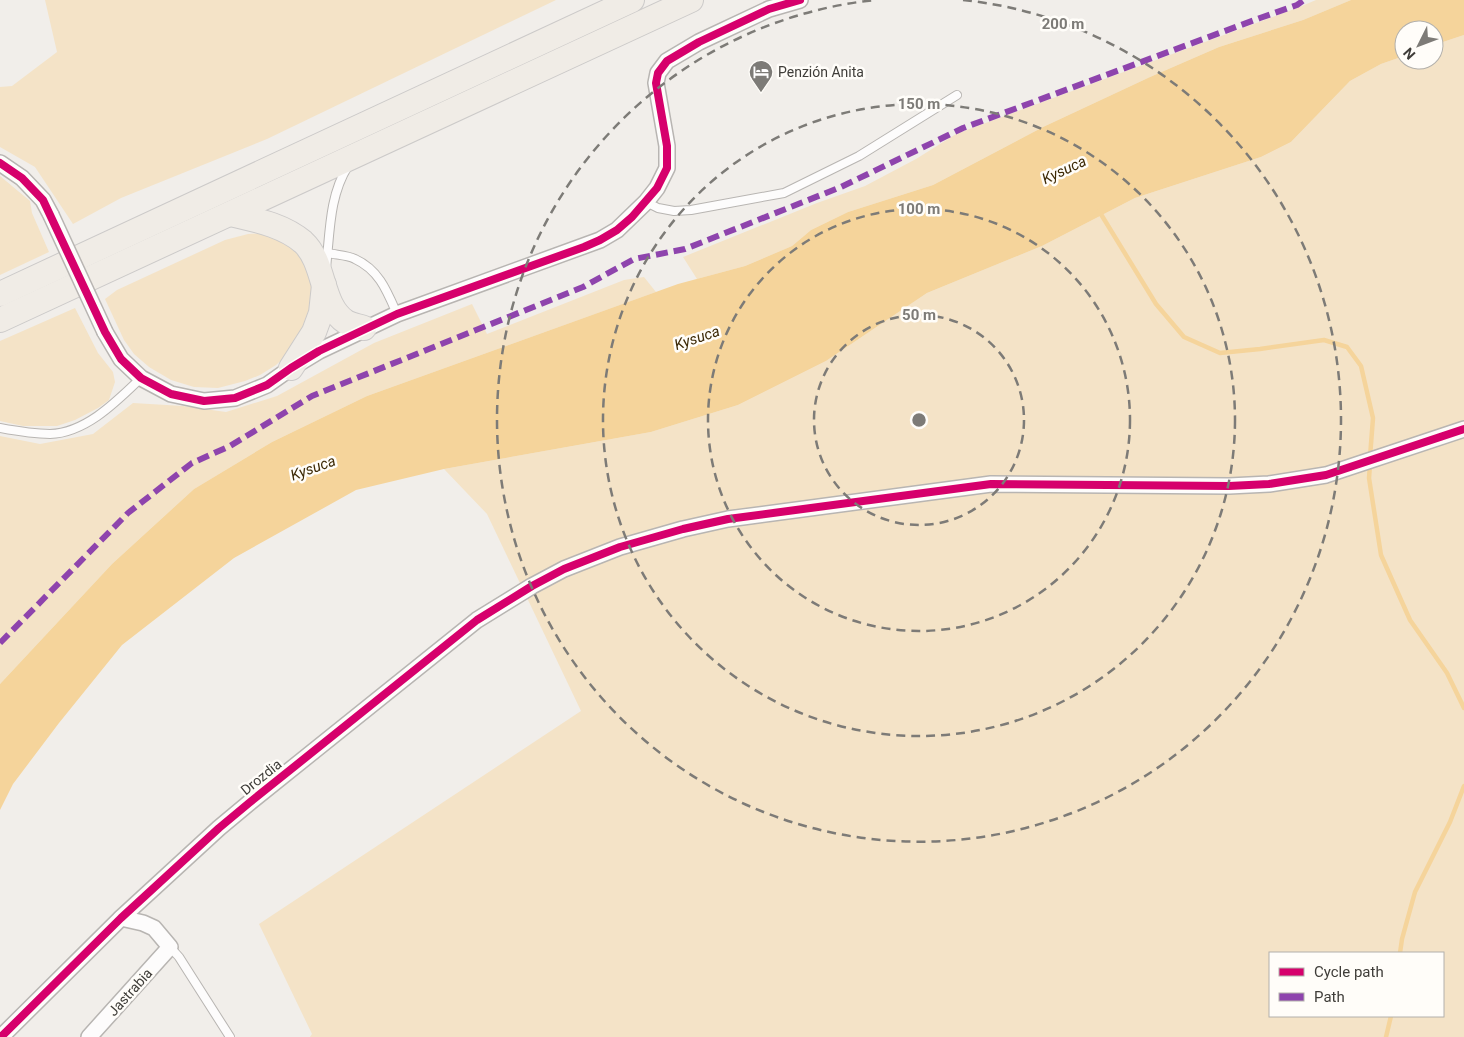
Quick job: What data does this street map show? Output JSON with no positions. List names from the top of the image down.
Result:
{
  "streets": {
    "street": ["Drozdia", "Jastrabia"]
  },
  "water": ["Kysuca"],
  "places": {
    "hotel": ["Penzión Anita"]
  },
  "legend": ["Cycle path", "Path"],
  "north": "bottom left",
  "rings": [
    "200 m",
    "150 m",
    "100 m",
    "50 m"
  ]
}
